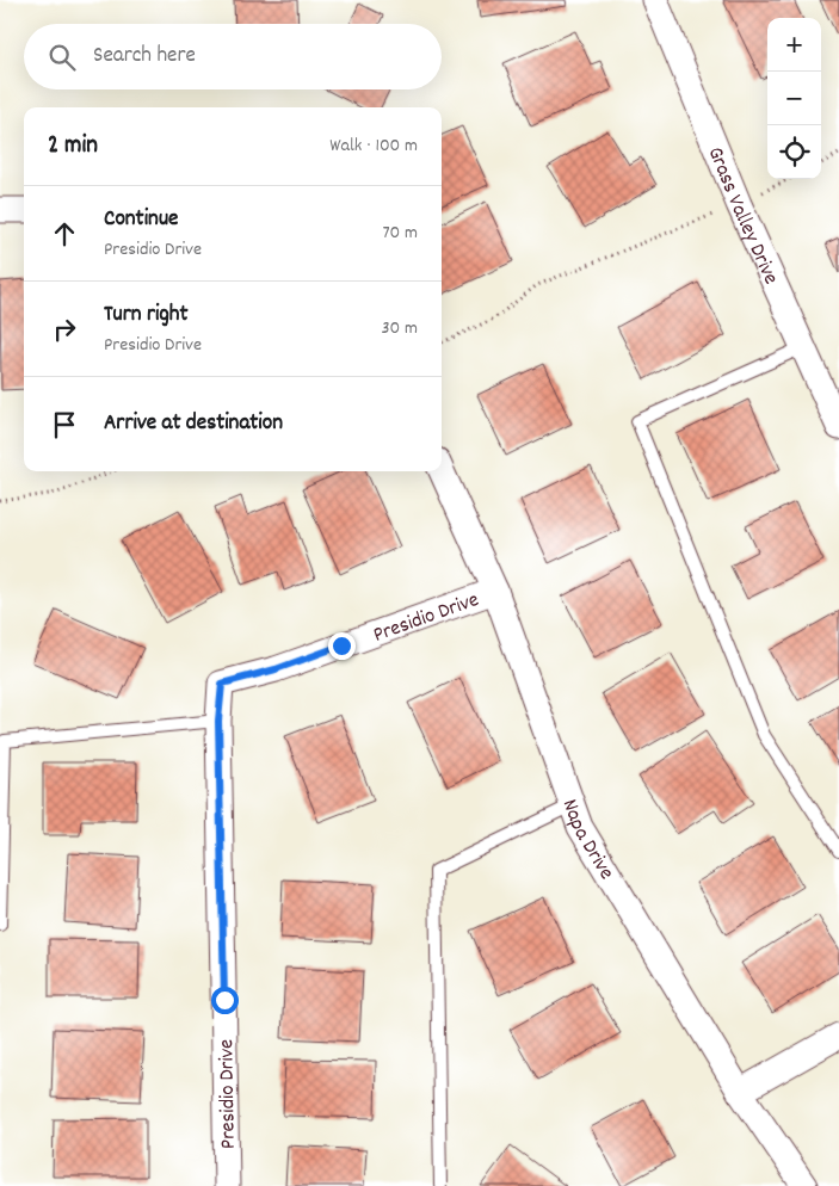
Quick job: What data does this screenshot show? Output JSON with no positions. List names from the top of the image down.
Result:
{
  "streets": {
    "street": ["Grass Valley Drive", "Presidio Drive", "Napa Drive"]
  },
  "crossings": [
    ["Presidio Drive", "Napa Drive"]
  ],
  "page": {
    "map_buttons": ["+", "−"],
    "search": "Search here",
    "heading": ["2 min", "Walk · 100 m"],
    "list": [
      ["Continue", "Presidio Drive", "70 m"],
      ["Turn right", "Presidio Drive", "30 m"],
      "Arrive at destination"
    ]
  }
}
